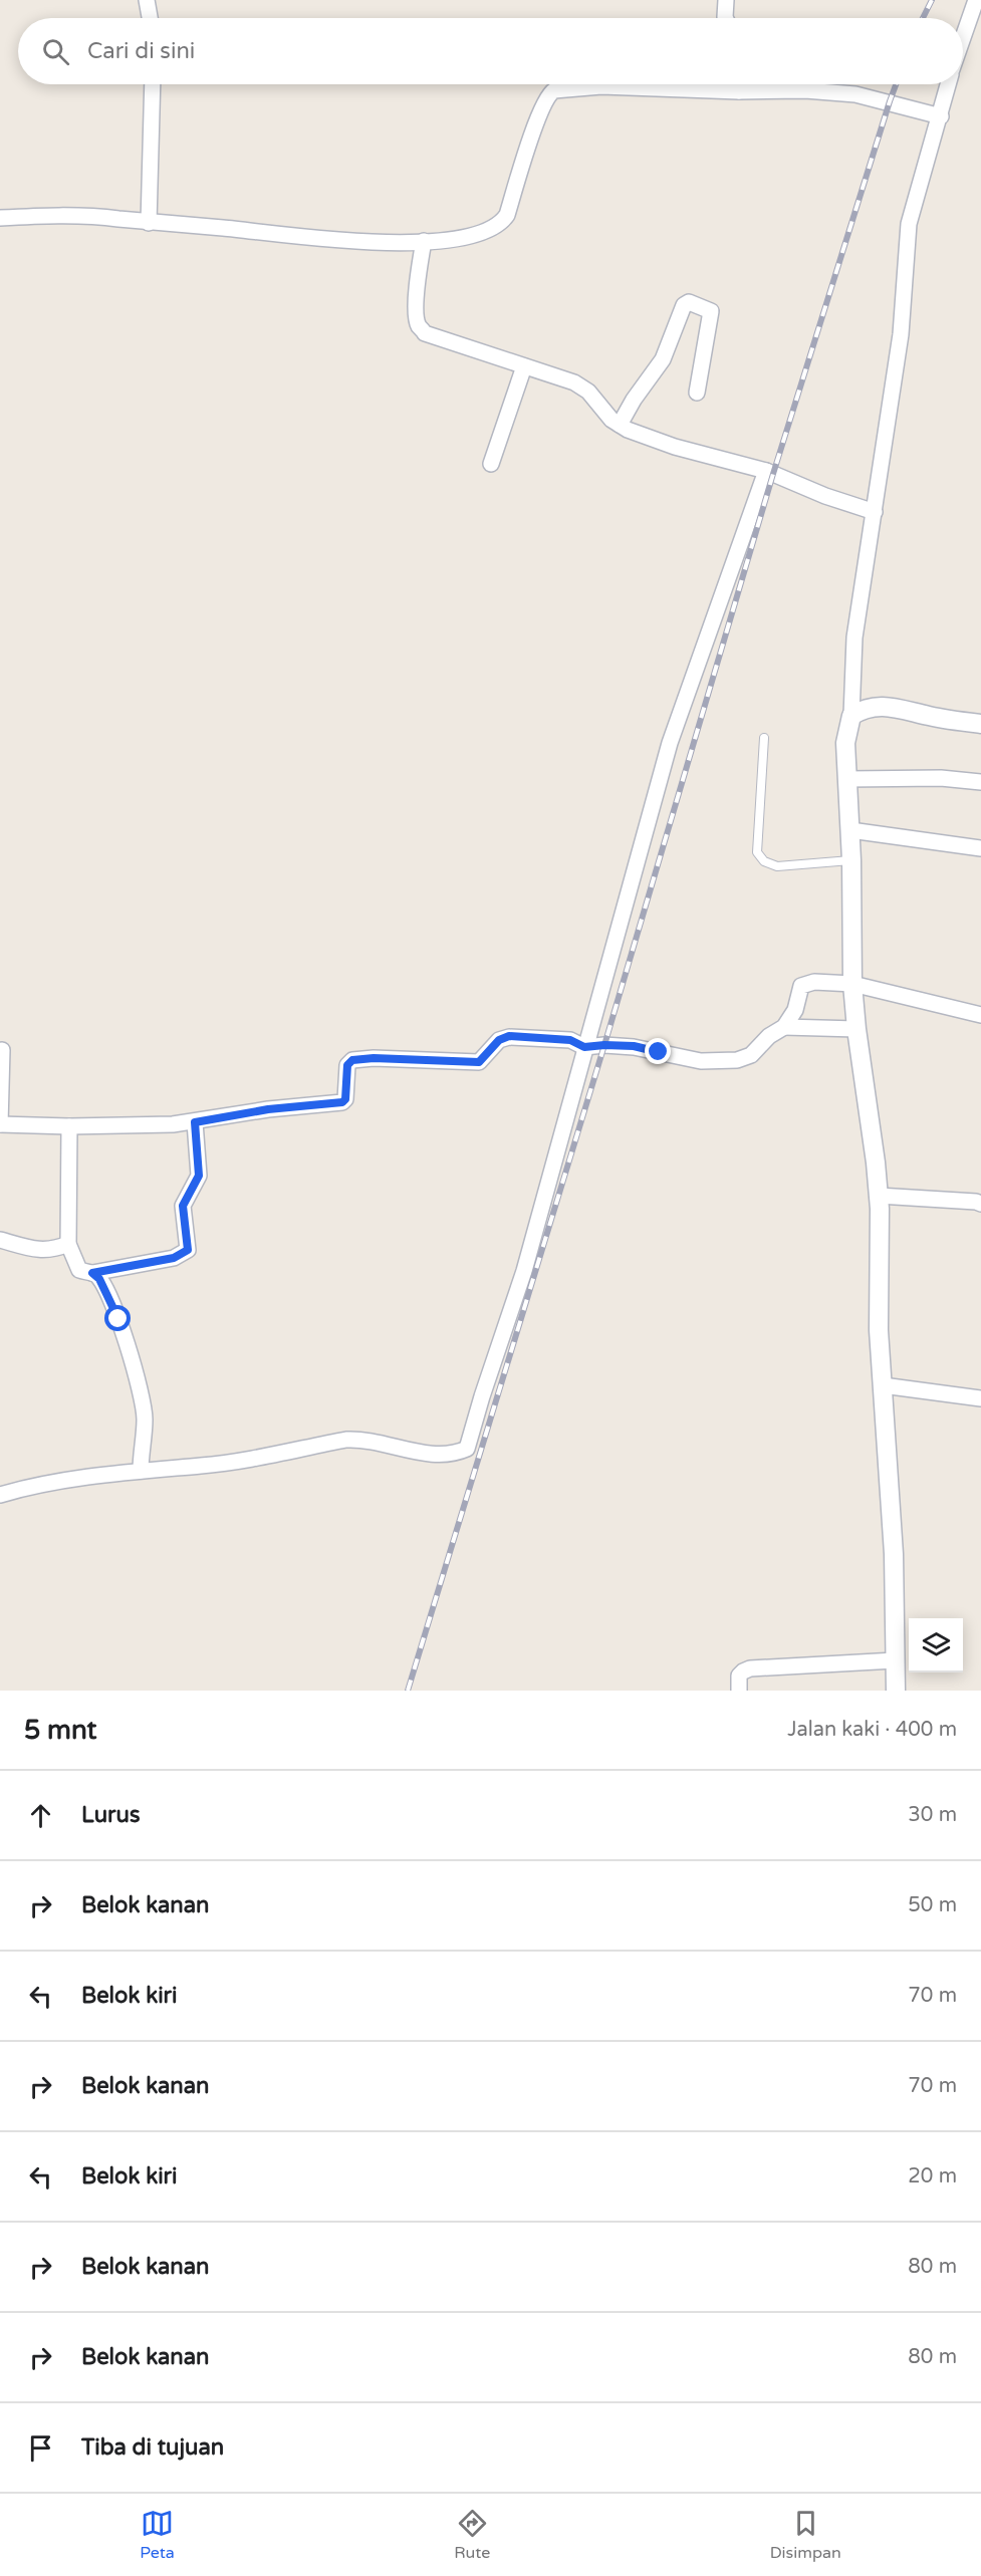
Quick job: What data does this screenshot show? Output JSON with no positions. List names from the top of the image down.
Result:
{
  "page": {
    "search": "Cari di sini",
    "heading": ["5 mnt", "Jalan kaki · 400 m"],
    "list": [
      ["Lurus", "30 m"],
      ["Belok kanan", "50 m"],
      ["Belok kiri", "70 m"],
      ["Belok kanan", "70 m"],
      ["Belok kiri", "20 m"],
      ["Belok kanan", "80 m"],
      ["Belok kanan", "80 m"],
      "Tiba di tujuan"
    ],
    "nav": ["Peta", "Rute", "Disimpan"]
  }
}
